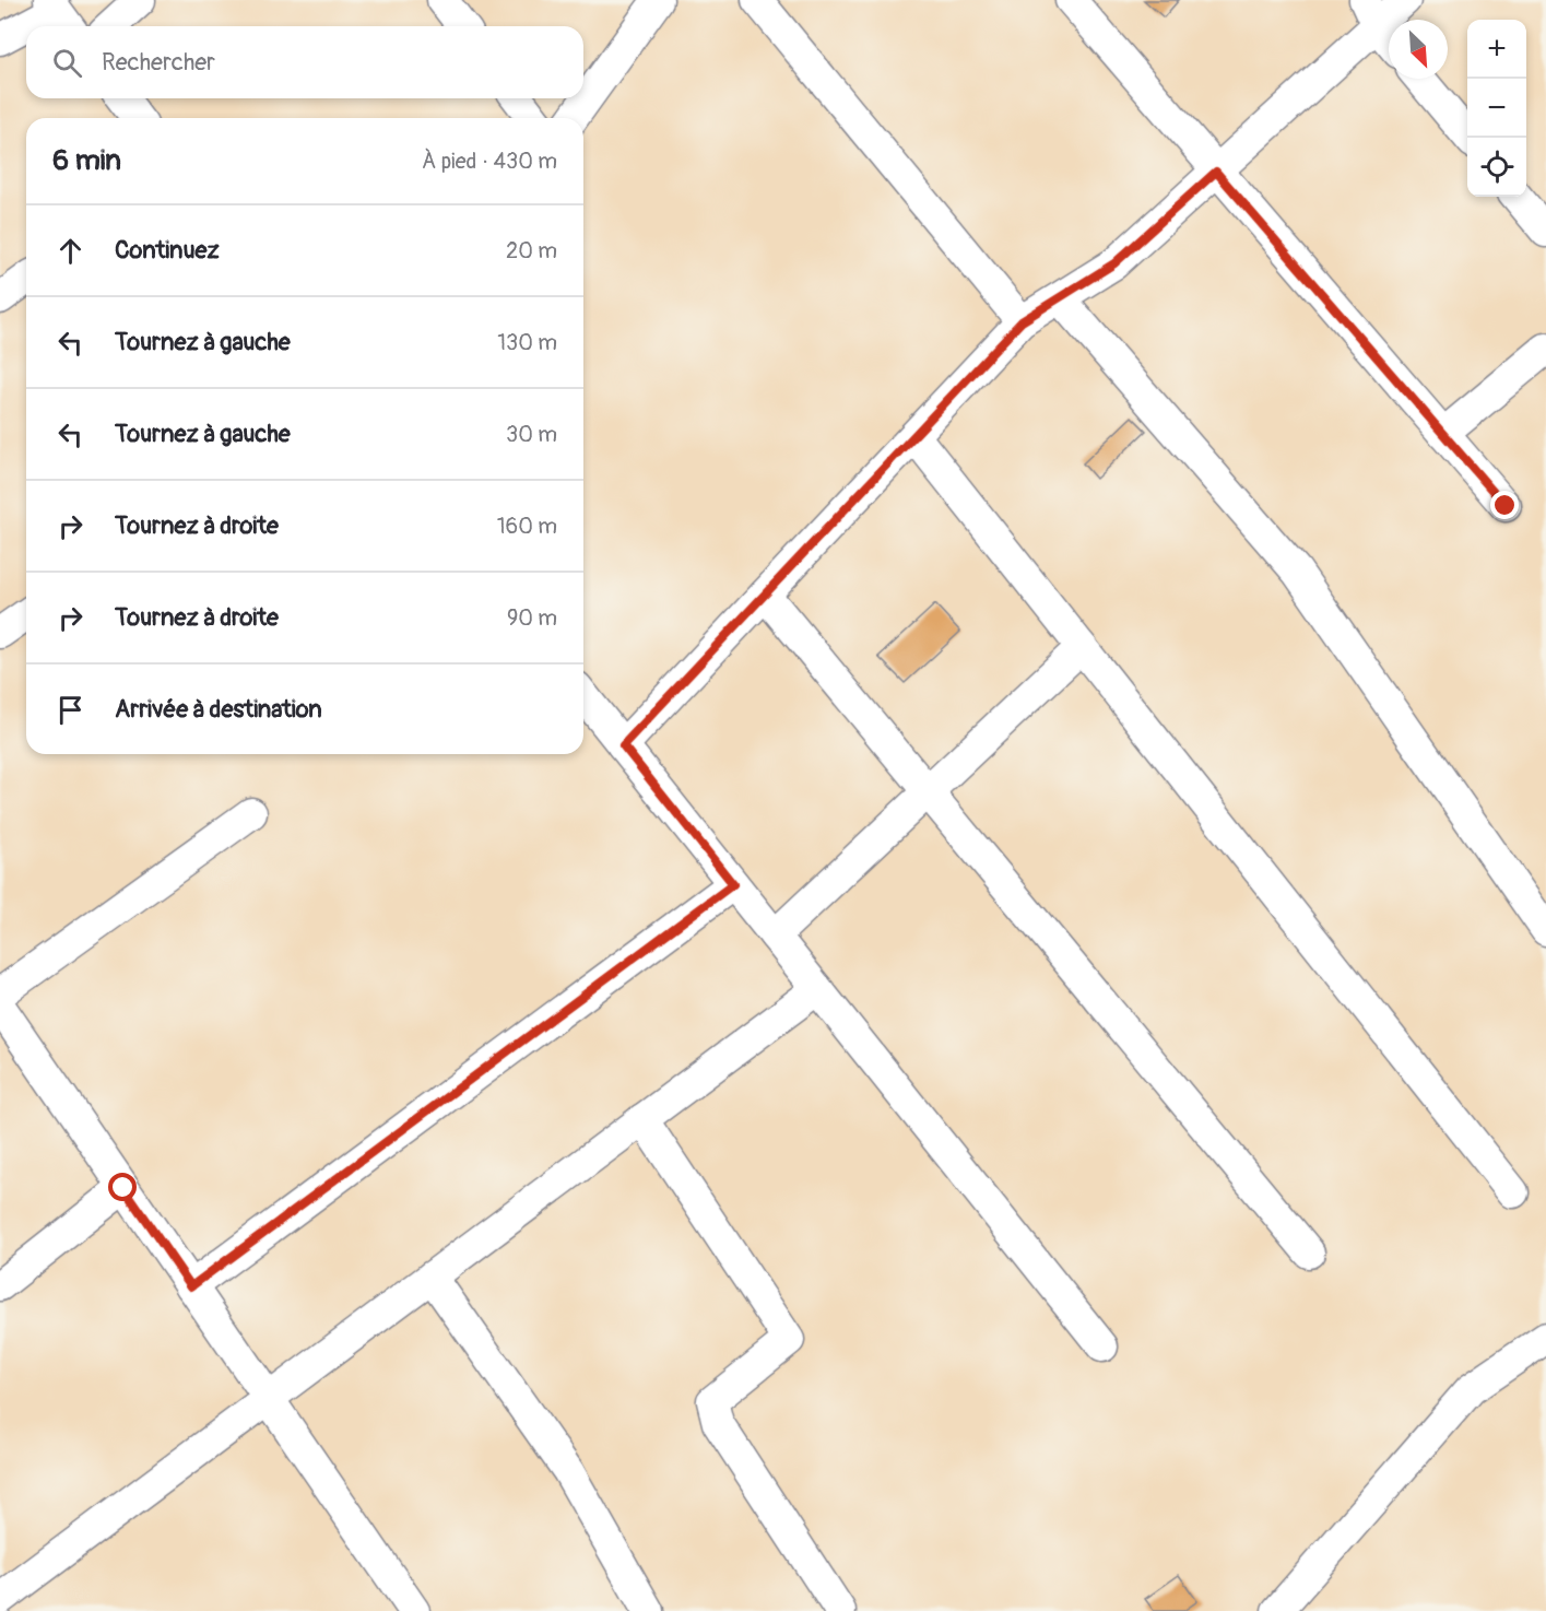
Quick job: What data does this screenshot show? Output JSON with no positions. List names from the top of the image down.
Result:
{
  "north": "bottom right",
  "page": {
    "map_buttons": ["+", "−"],
    "search": "Rechercher",
    "heading": ["6 min", "À pied · 430 m"],
    "list": [
      ["Continuez", "20 m"],
      ["Tournez à gauche", "130 m"],
      ["Tournez à gauche", "30 m"],
      ["Tournez à droite", "160 m"],
      ["Tournez à droite", "90 m"],
      "Arrivée à destination"
    ]
  }
}
